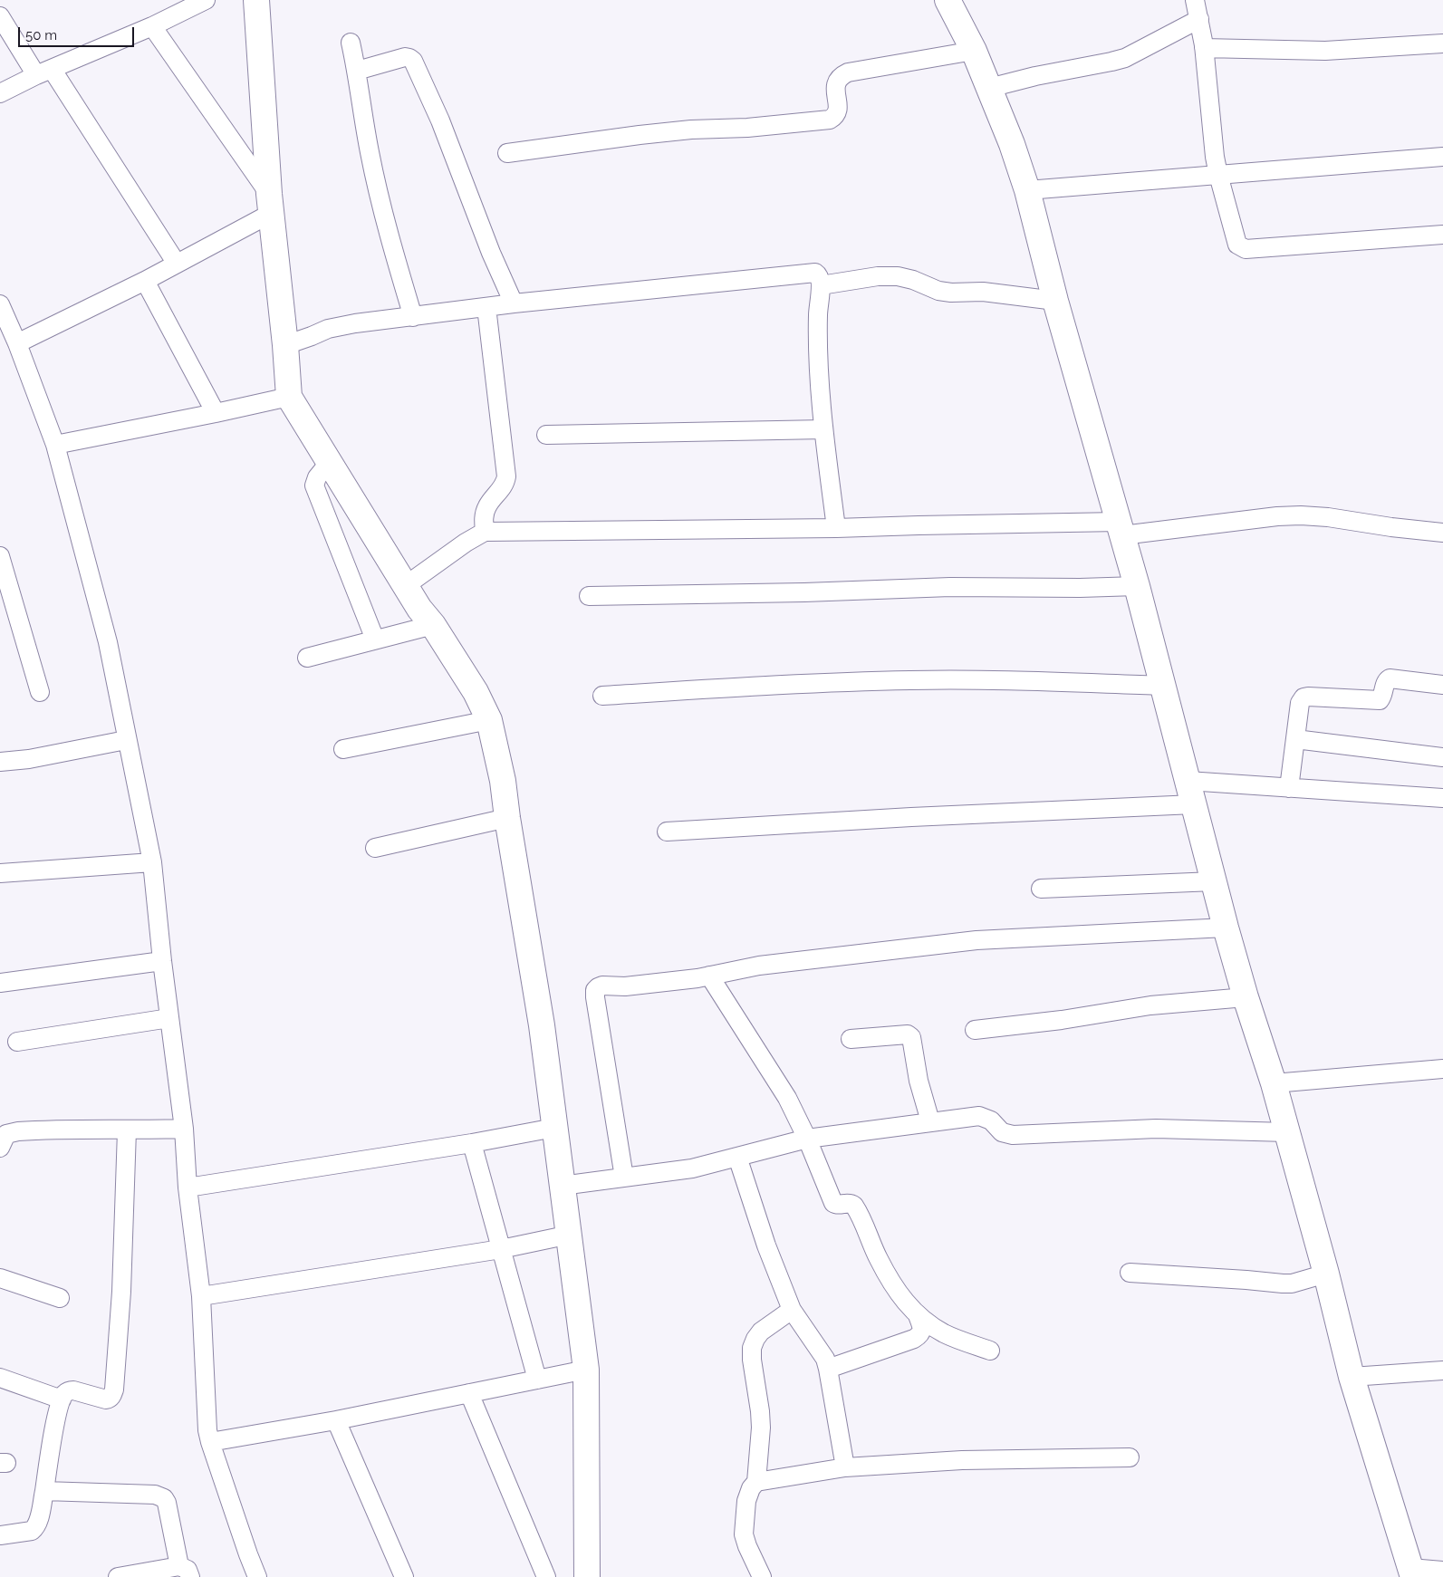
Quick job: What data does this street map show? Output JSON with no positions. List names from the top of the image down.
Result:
{
  "scale_bar": "50 m"
}
